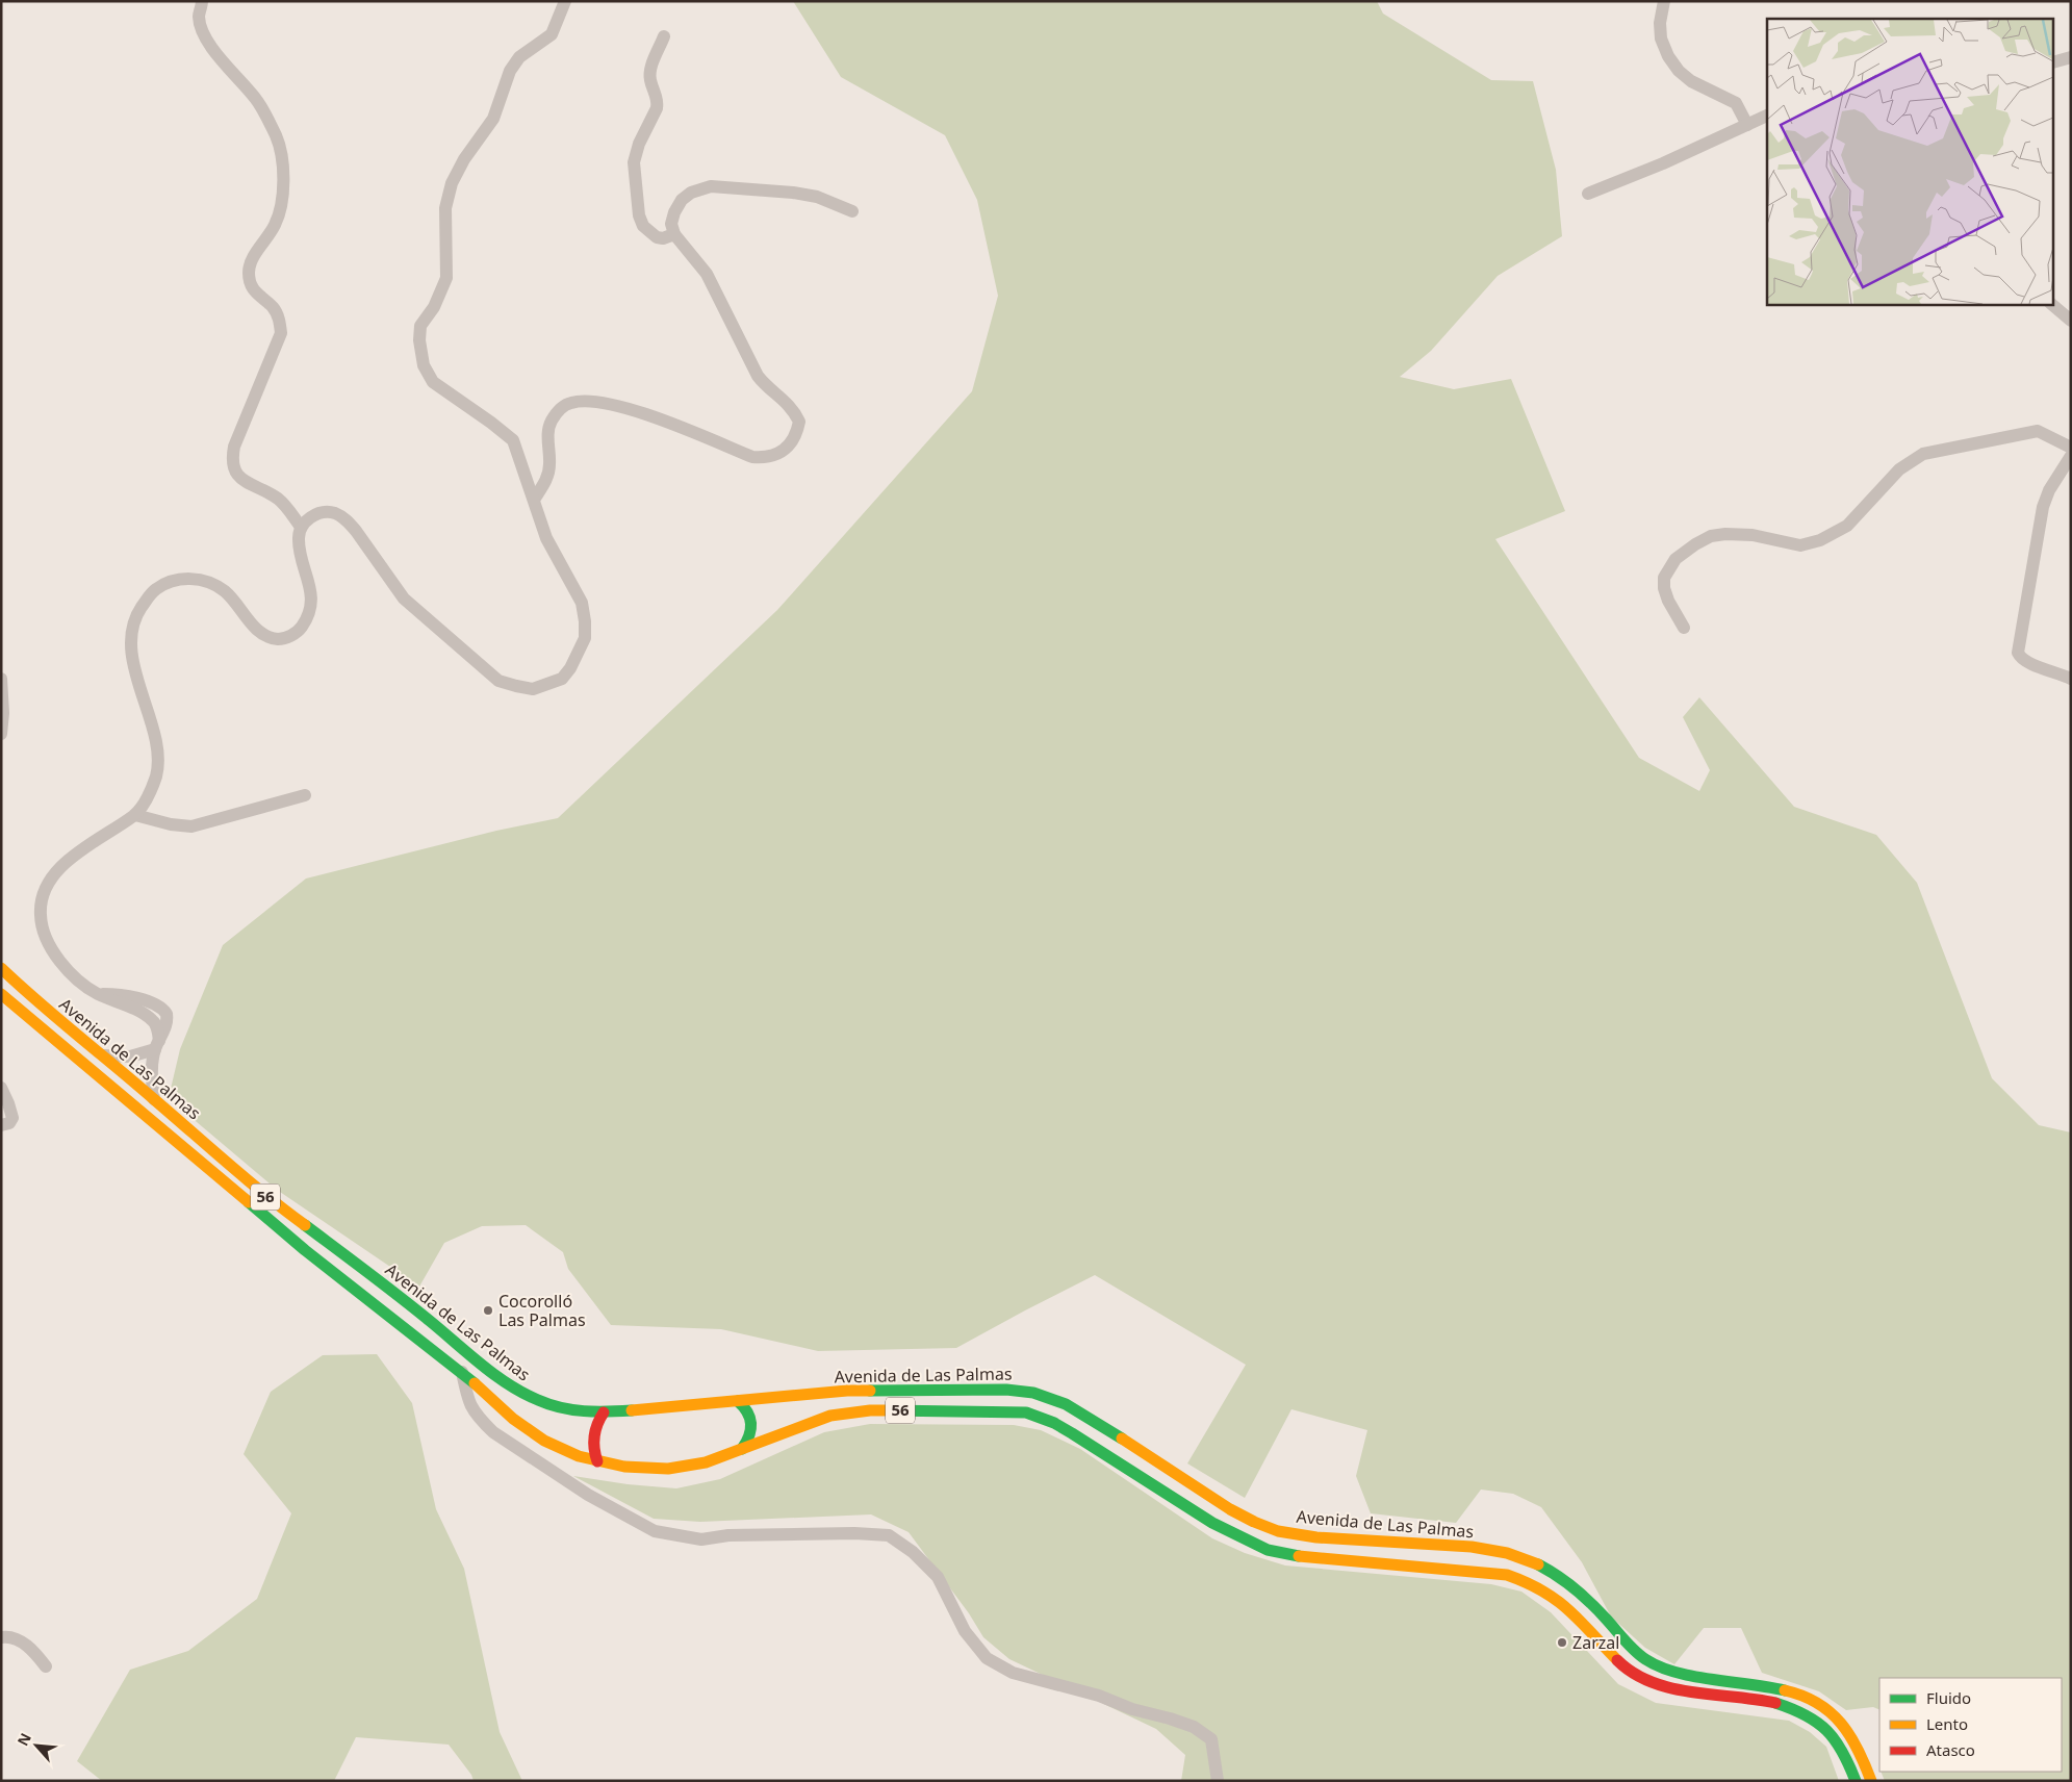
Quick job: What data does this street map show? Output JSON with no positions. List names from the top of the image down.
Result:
{
  "streets": {
    "main road": ["Avenida de Las Palmas", "56"]
  },
  "places": ["Cocorolló Las Palmas", "Zarzal"],
  "legend": ["Fluido", "Lento", "Atasco"],
  "north": "top left"
}
